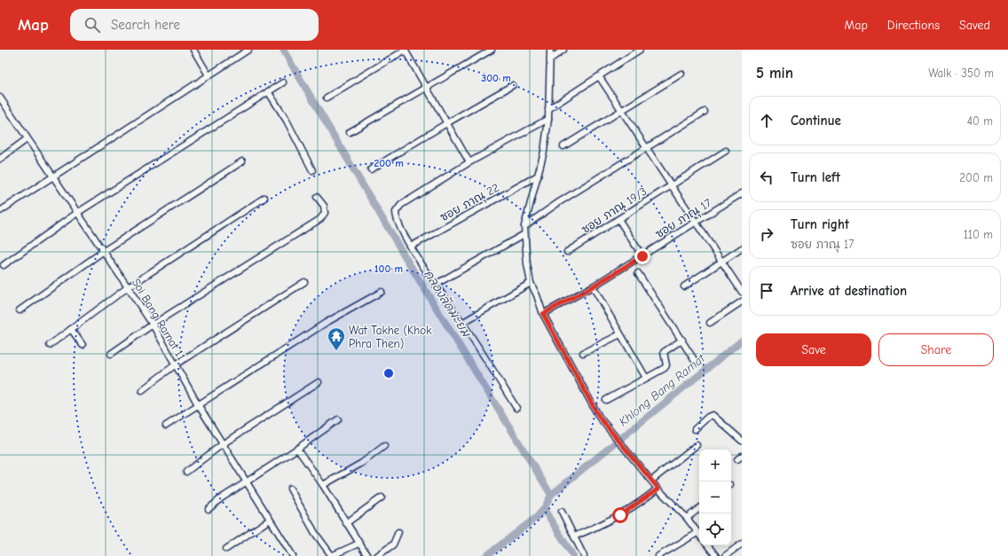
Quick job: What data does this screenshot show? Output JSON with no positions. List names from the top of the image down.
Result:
{
  "streets": {
    "street": [
      "ซอย ภาณุ 22",
      "ซอย ภาณุ 19/3",
      "ซอย ภาณุ 17",
      "Soi Bang Ramat 11"
    ]
  },
  "water": ["คลองลัดมะยม", "Khlong Bang Ramat"],
  "places": {
    "temple": ["Wat Takhe (Khok Phra Then)"]
  },
  "page": {
    "header": "Map",
    "search": "Search here",
    "nav": ["Map", "Directions", "Saved"],
    "heading": ["5 min", "Walk · 350 m"],
    "list": [
      ["Continue", "40 m"],
      ["Turn left", "200 m"],
      ["Turn right", "ซอย ภาณุ 17", "110 m"],
      "Arrive at destination"
    ],
    "buttons": ["Save", "Share"],
    "map_buttons": ["+", "−"]
  },
  "rings": ["300 m", "200 m", "100 m"]
}
